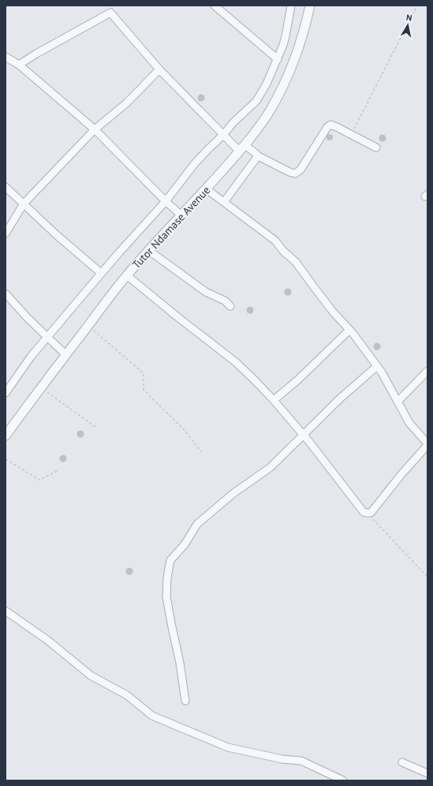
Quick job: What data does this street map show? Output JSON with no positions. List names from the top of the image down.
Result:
{
  "streets": {
    "street": ["Tutor Ndamase Avenue"]
  },
  "north": "top"
}
